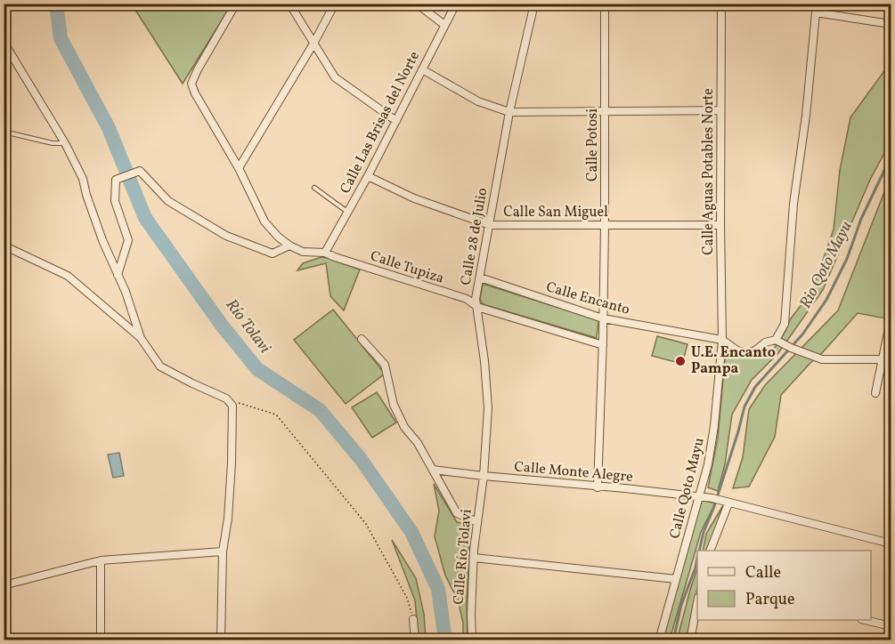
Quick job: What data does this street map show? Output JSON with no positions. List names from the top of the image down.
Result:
{
  "streets": {
    "street": [
      "Calle Las Brisas del Norte",
      "Calle Potosi",
      "Calle Aguas Potables Norte",
      "Calle San Miguel",
      "Calle 28 de Julio",
      "Calle Tupiza",
      "Calle Encanto",
      "Calle Monte Alegre",
      "Calle Qoto Mayu",
      "Calle Río Tolavi"
    ]
  },
  "crossings": [
    ["Calle Las Brisas del Norte", "Calle San Miguel"],
    ["Calle Las Brisas del Norte", "Calle Tupiza"],
    ["Calle Potosi", "Calle San Miguel"],
    ["Calle Potosi", "Calle Tupiza"],
    ["Calle Potosi", "Calle Encanto"],
    ["Calle Potosi", "Calle Monte Alegre"],
    ["Calle Aguas Potables Norte", "Calle San Miguel"],
    ["Calle Aguas Potables Norte", "Calle Encanto"],
    ["Calle Aguas Potables Norte", "Calle Qoto Mayu"],
    ["Calle San Miguel", "Calle 28 de Julio"],
    ["Calle 28 de Julio", "Calle Tupiza"],
    ["Calle 28 de Julio", "Calle Encanto"],
    ["Calle 28 de Julio", "Calle Monte Alegre"],
    ["Calle 28 de Julio", "Calle Río Tolavi"],
    ["Calle Encanto", "Calle Qoto Mayu"],
    ["Calle Monte Alegre", "Calle Qoto Mayu"],
    ["Calle Monte Alegre", "Calle Río Tolavi"]
  ],
  "water": ["Rio Qoto Mayu", "Río Tolavi"],
  "places": ["U.E. Encanto Pampa"],
  "legend": ["Calle", "Parque"]
}
